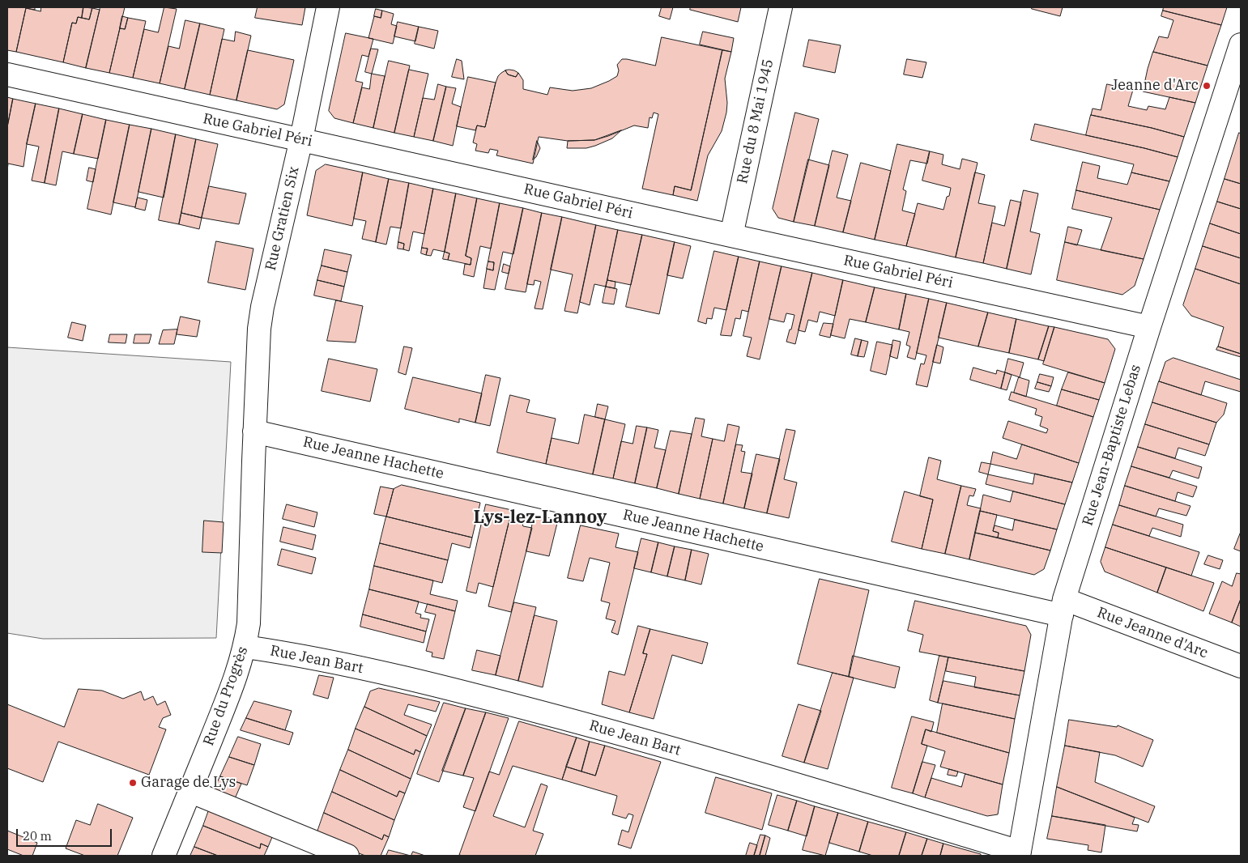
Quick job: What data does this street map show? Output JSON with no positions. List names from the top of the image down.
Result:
{
  "streets": {
    "street": [
      "Rue du 8 Mai 1945",
      "Rue Gabriel Péri",
      "Rue Gratien Six",
      "Rue Jean-Baptiste Lebas",
      "Rue Jeanne Hachette",
      "Rue Jeanne d'Arc",
      "Rue Jean Bart",
      "Rue du Progrès"
    ]
  },
  "crossings": [
    ["Rue du 8 Mai 1945", "Rue Gabriel Péri"],
    ["Rue Gabriel Péri", "Rue Gratien Six"],
    ["Rue Gabriel Péri", "Rue Jean-Baptiste Lebas"],
    ["Rue Gratien Six", "Rue Jeanne Hachette"],
    ["Rue Gratien Six", "Rue du Progrès"],
    ["Rue Jean-Baptiste Lebas", "Rue Jeanne Hachette"],
    ["Rue Jean-Baptiste Lebas", "Rue Jeanne d'Arc"],
    ["Rue Jean-Baptiste Lebas", "Rue Jean Bart"],
    ["Rue Jeanne Hachette", "Rue Jeanne d'Arc"],
    ["Rue Jeanne Hachette", "Rue du Progrès"],
    ["Rue Jean Bart", "Rue du Progrès"]
  ],
  "districts": ["Lys-lez-Lannoy"],
  "places": ["Jeanne d'Arc", "Garage de Lys"],
  "scale_bar": "20 m"
}
